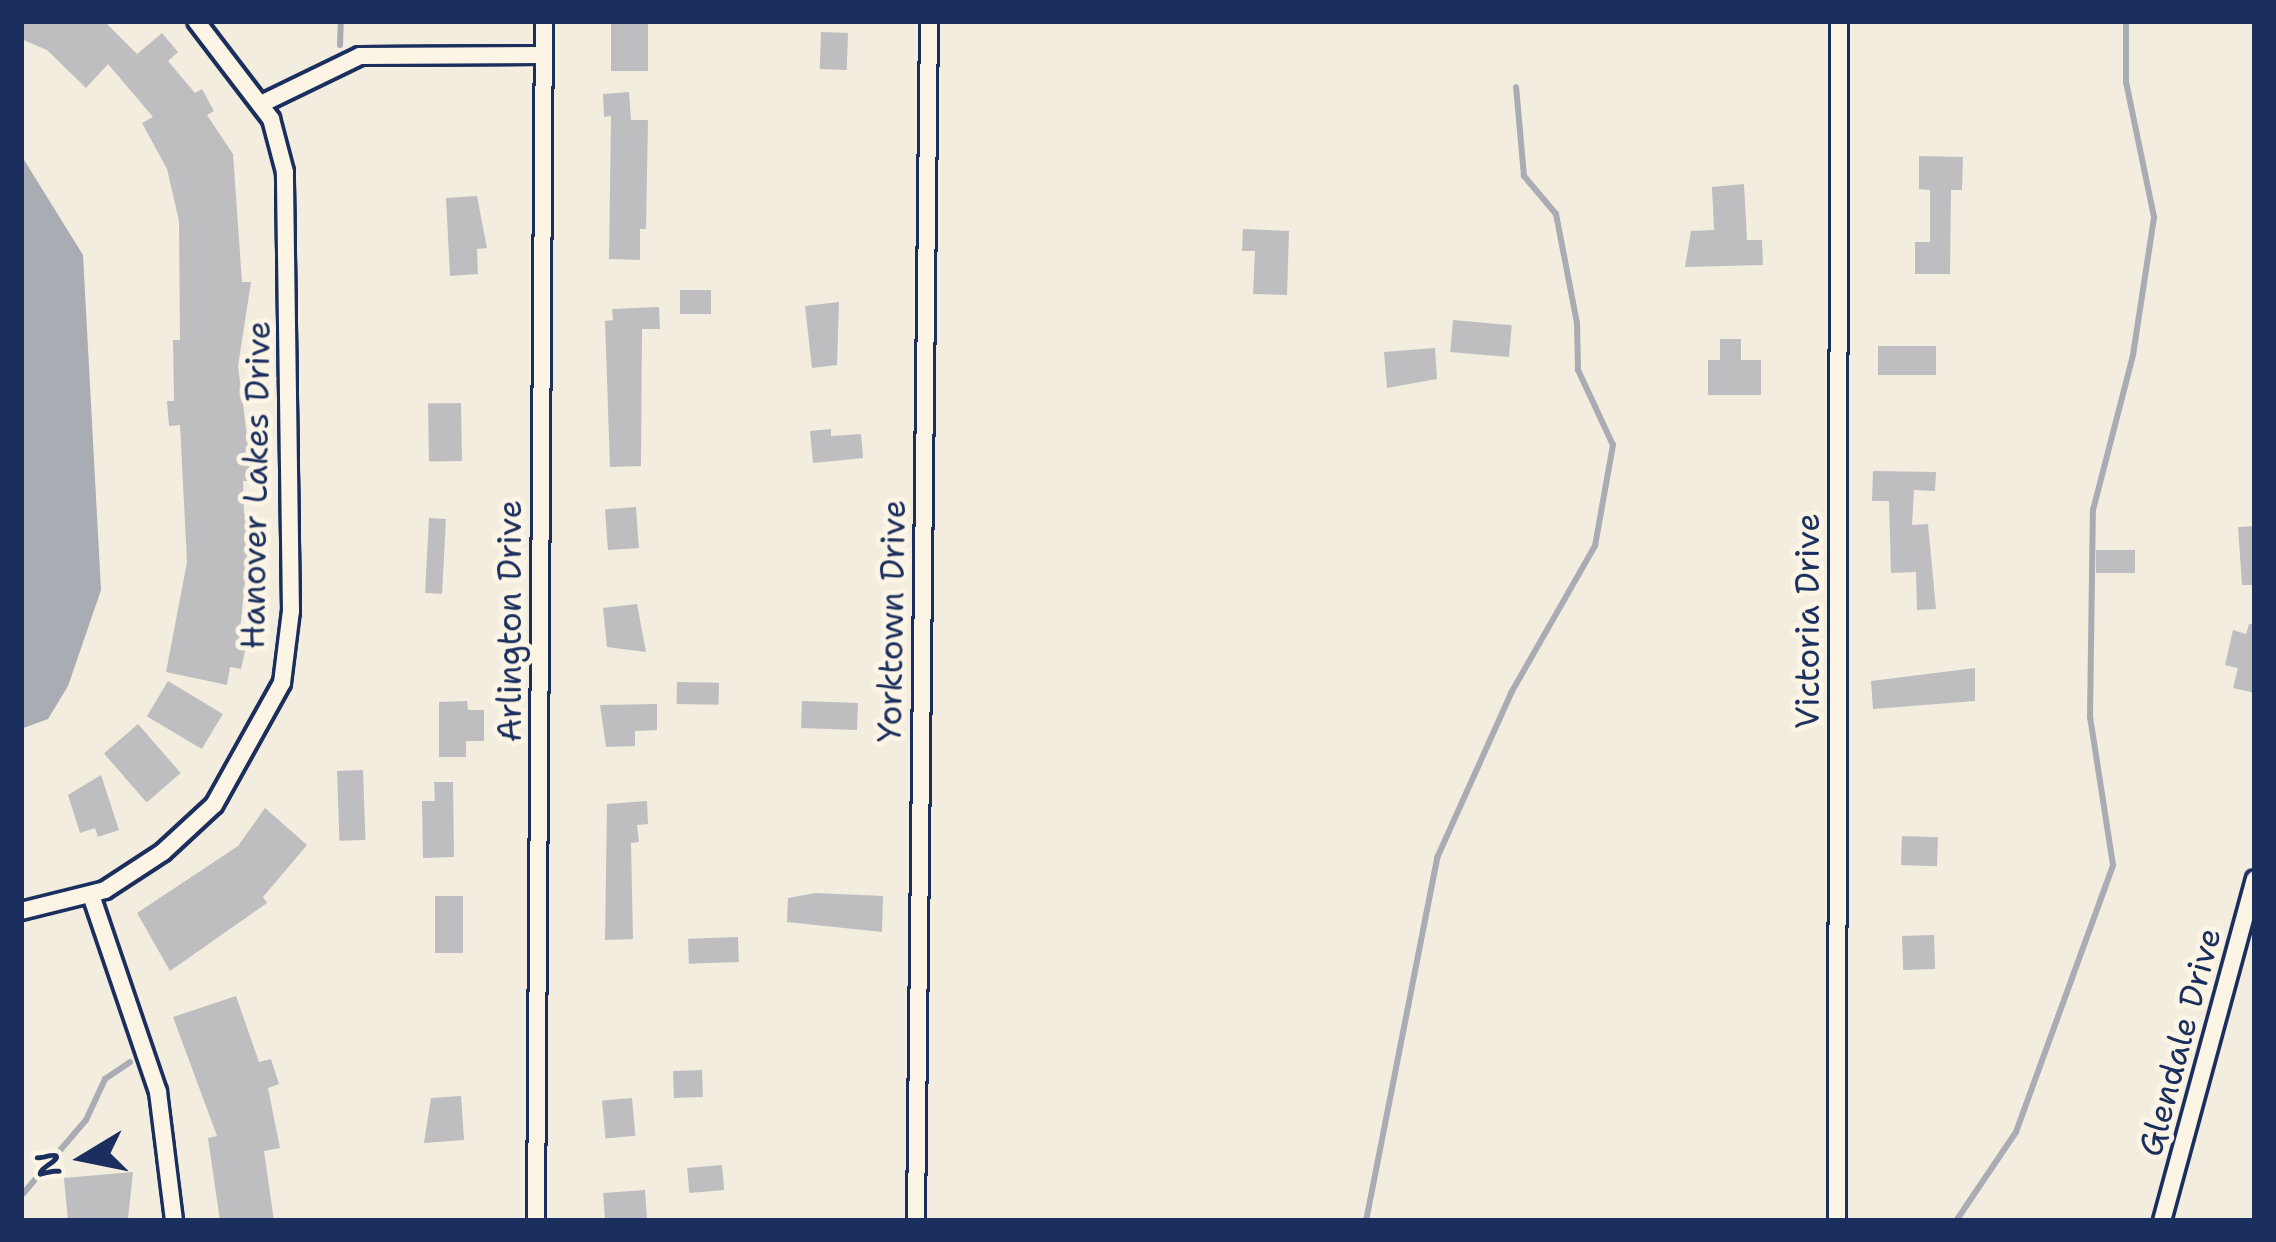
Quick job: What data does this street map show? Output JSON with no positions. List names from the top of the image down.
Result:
{
  "streets": {
    "street": [
      "Hanover Lakes Drive",
      "Arlington Drive",
      "Yorktown Drive",
      "Victoria Drive",
      "Glendale Drive"
    ]
  },
  "north": "left"
}
